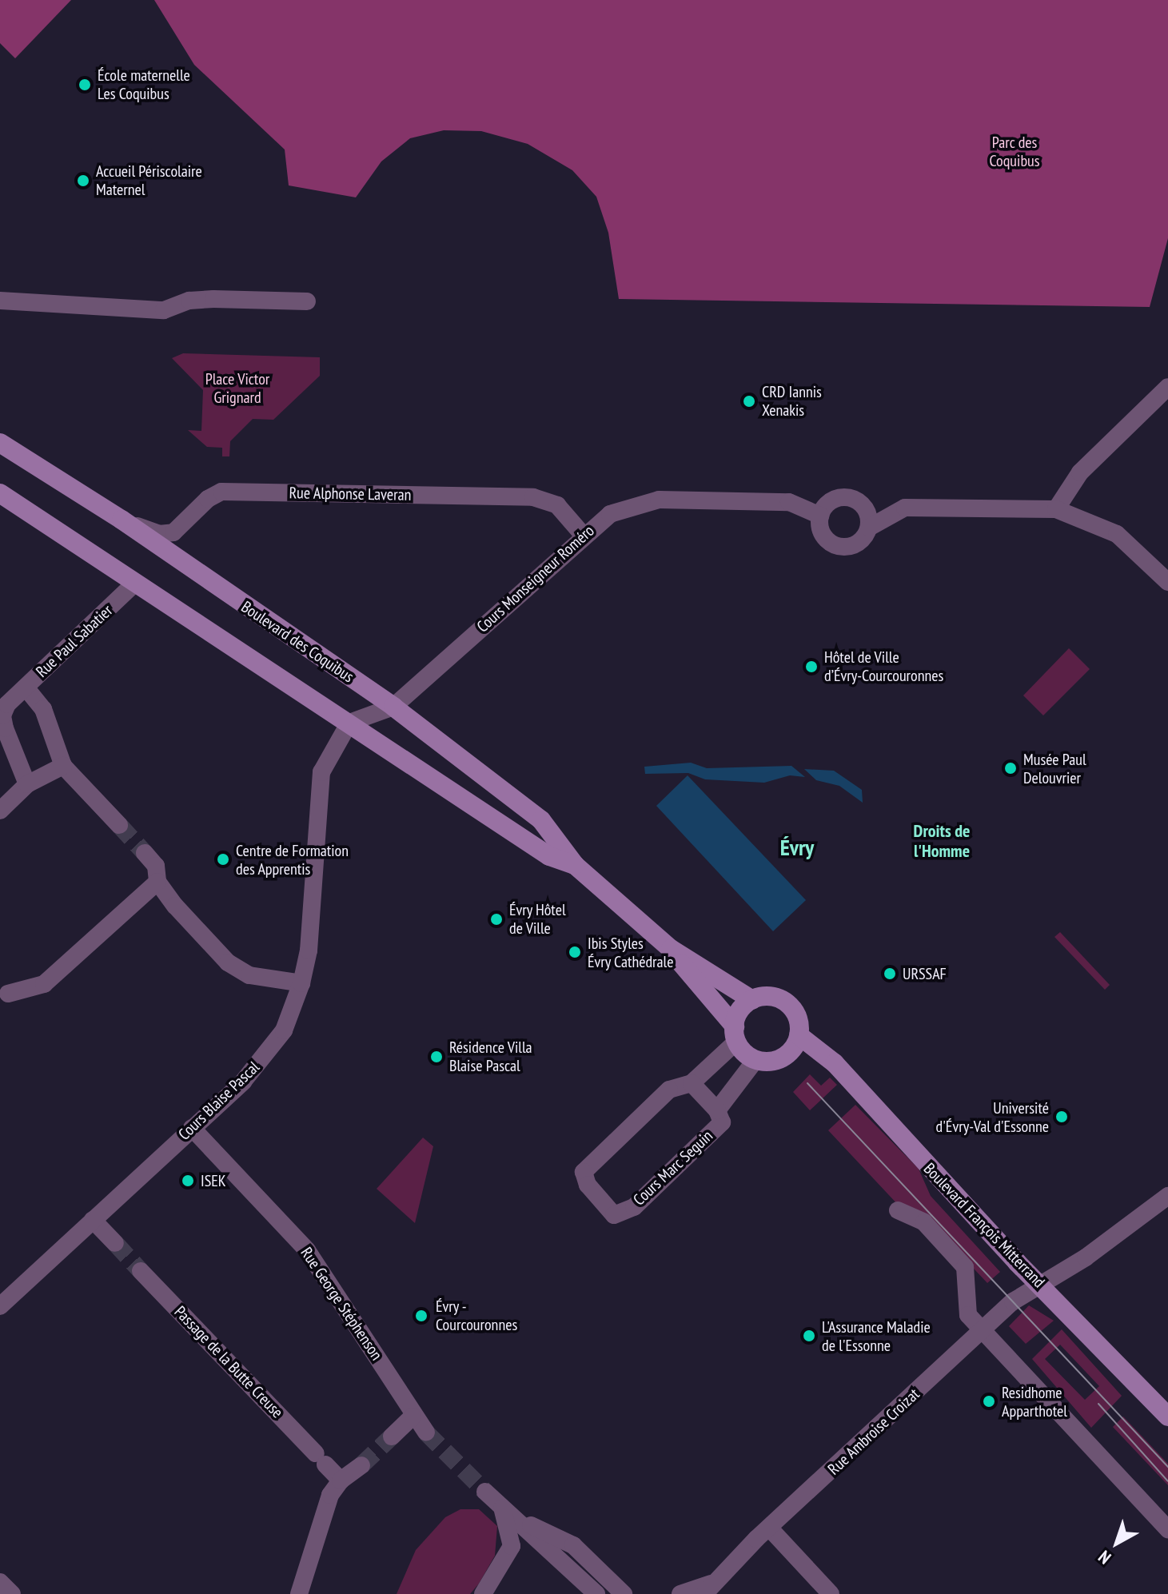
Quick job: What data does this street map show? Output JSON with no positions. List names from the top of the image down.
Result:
{
  "streets": {
    "main road": ["Boulevard des Coquibus", "Boulevard François Mitterrand"],
    "street": [
      "Rue Alphonse Laveran",
      "Cours Monseigneur Roméro",
      "Rue Paul Sabatier",
      "Cours Blaise Pascal",
      "Cours Marc Seguin",
      "Rue George Stéphenson",
      "Passage de la Butte Creuse",
      "Rue Ambroise Croizat"
    ]
  },
  "crossings": [
    ["Rue Alphonse Laveran", "Cours Monseigneur Roméro"],
    ["Rue Alphonse Laveran", "Boulevard des Coquibus"],
    ["Cours Monseigneur Roméro", "Boulevard des Coquibus"],
    ["Cours Monseigneur Roméro", "Cours Blaise Pascal"],
    ["Rue Paul Sabatier", "Boulevard des Coquibus"],
    ["Boulevard des Coquibus", "Cours Blaise Pascal"],
    ["Boulevard des Coquibus", "Cours Marc Seguin"],
    ["Boulevard des Coquibus", "Boulevard François Mitterrand"],
    ["Cours Blaise Pascal", "Rue George Stéphenson"],
    ["Cours Marc Seguin", "Boulevard François Mitterrand"],
    ["Boulevard François Mitterrand", "Rue Ambroise Croizat"]
  ],
  "districts": ["Droits de l'Homme", "Évry"],
  "parks": ["Parc des Coquibus", "Place Victor Grignard"],
  "places": [
    "École maternelle Les Coquibus",
    "Accueil Périscolaire Maternel",
    "CRD Iannis Xenakis",
    "Hôtel de Ville d’Évry-Courcouronnes",
    "Musée Paul Delouvrier",
    "Centre de Formation des Apprentis",
    "Évry Hôtel de Ville",
    "Ibis Styles Évry Cathédrale",
    "URSSAF",
    "Résidence Villa Blaise Pascal",
    "Université d'Évry-Val d'Essonne",
    "ISEK",
    "Évry - Courcouronnes",
    "L'Assurance Maladie de l'Essonne",
    "Residhome Apparthotel"
  ],
  "north": "bottom left"
}
